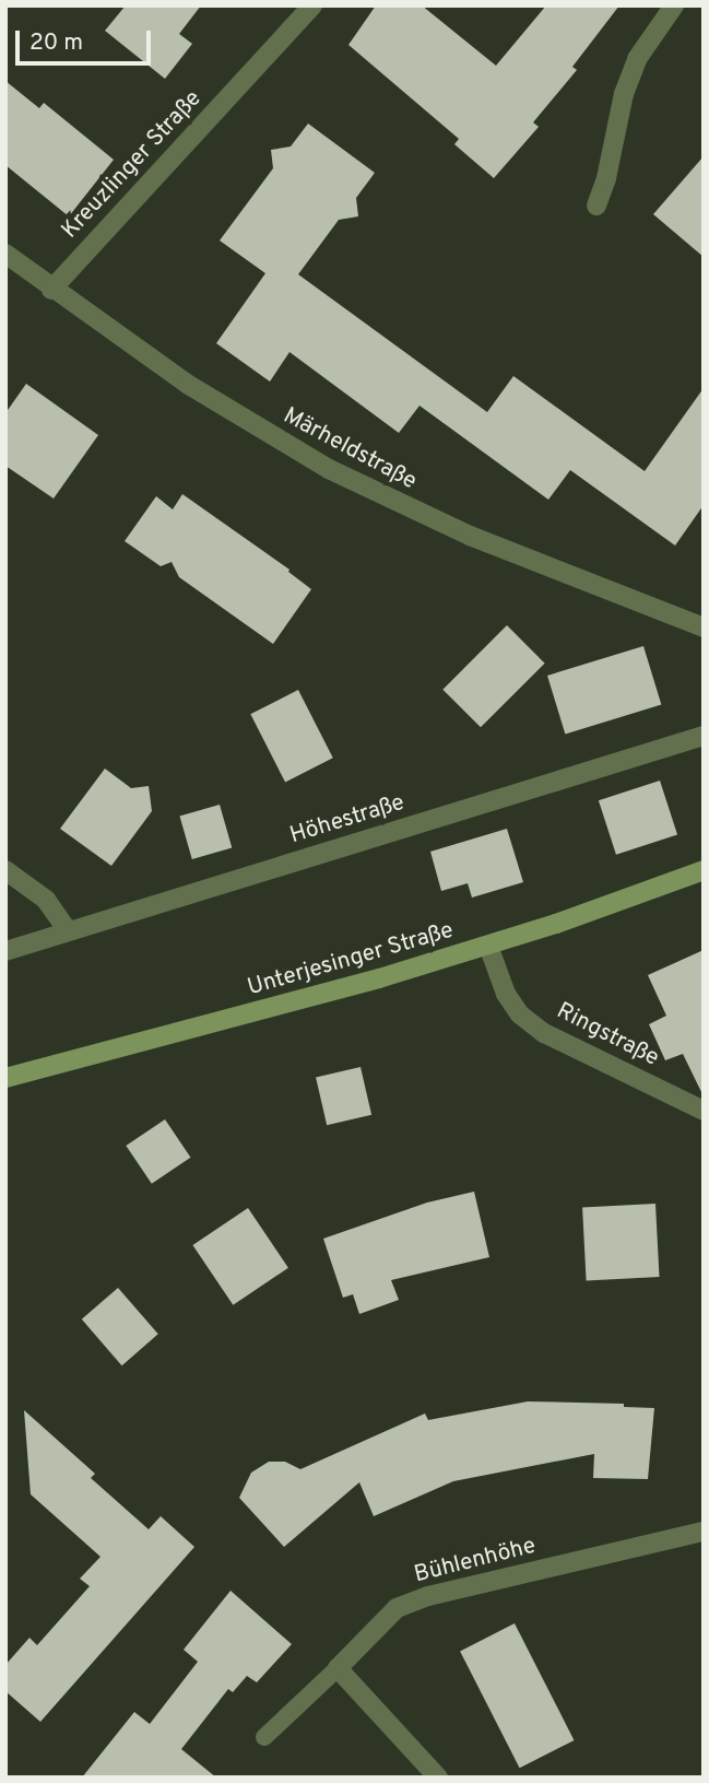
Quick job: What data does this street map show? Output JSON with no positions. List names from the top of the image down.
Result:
{
  "streets": {
    "main road": ["Unterjesinger Straße"],
    "street": [
      "Kreuzlinger Straße",
      "Märheldstraße",
      "Höhestraße",
      "Ringstraße",
      "Bühlenhöhe"
    ]
  },
  "crossings": [
    ["Kreuzlinger Straße", "Märheldstraße"],
    ["Unterjesinger Straße", "Ringstraße"]
  ],
  "scale_bar": "20 m"
}
